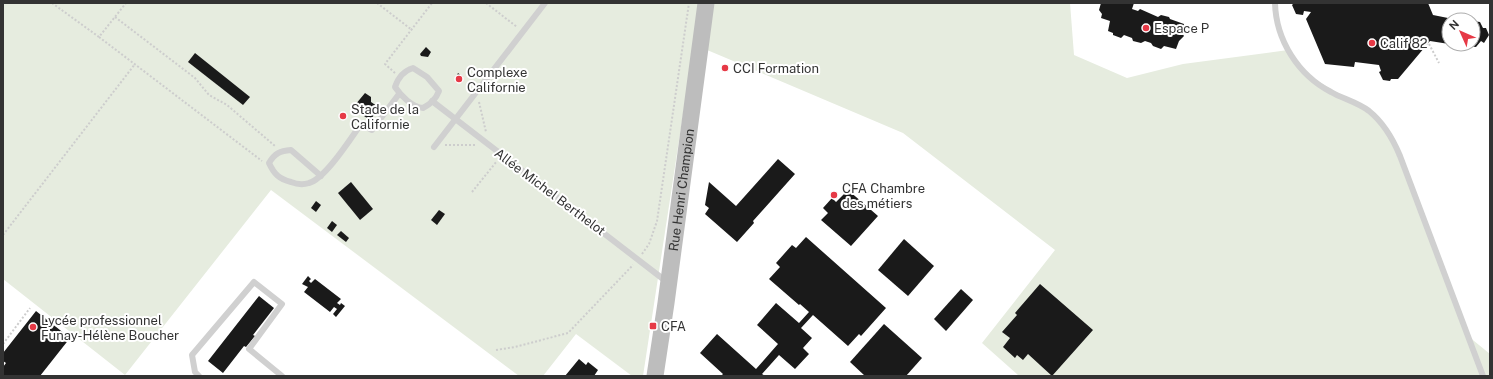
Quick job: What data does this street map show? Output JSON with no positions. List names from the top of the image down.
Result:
{
  "streets": {
    "street": ["Rue Henri Champion"],
    "lane": ["Allée Michel Berthelot"]
  },
  "crossings": [
    ["Rue Henri Champion", "Allée Michel Berthelot"]
  ],
  "places": {
    "other": [
      "Espace P",
      "Calif 82",
      "CCI Formation",
      "Complexe Californie",
      "Stade de la Californie",
      "CFA Chambre des métiers",
      "Lycée professionnel Funay-Hélène Boucher"
    ],
    "transit": ["CFA"]
  },
  "north": "top left"
}
